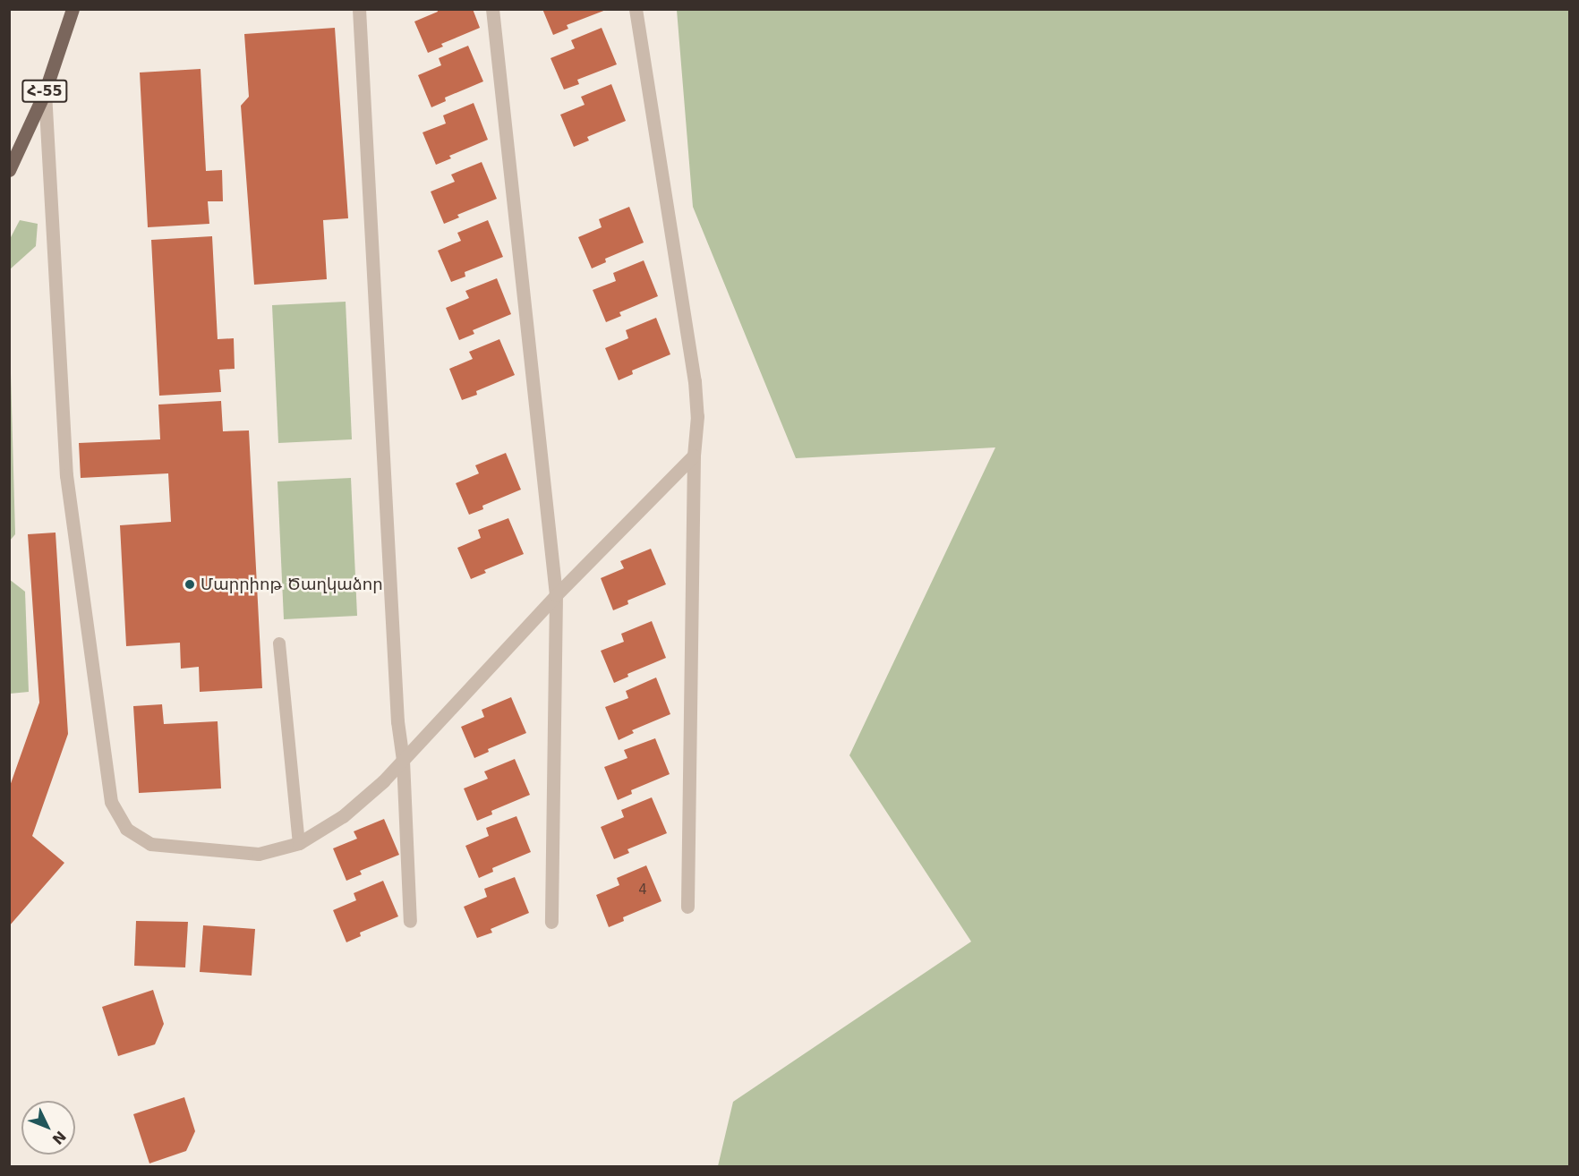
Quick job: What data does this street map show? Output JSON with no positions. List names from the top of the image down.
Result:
{
  "streets": {
    "main road": ["Հ-55"]
  },
  "places": ["Մարրիոթ Ծաղկաձոր"],
  "house_numbers": ["4"],
  "north": "bottom right"
}
